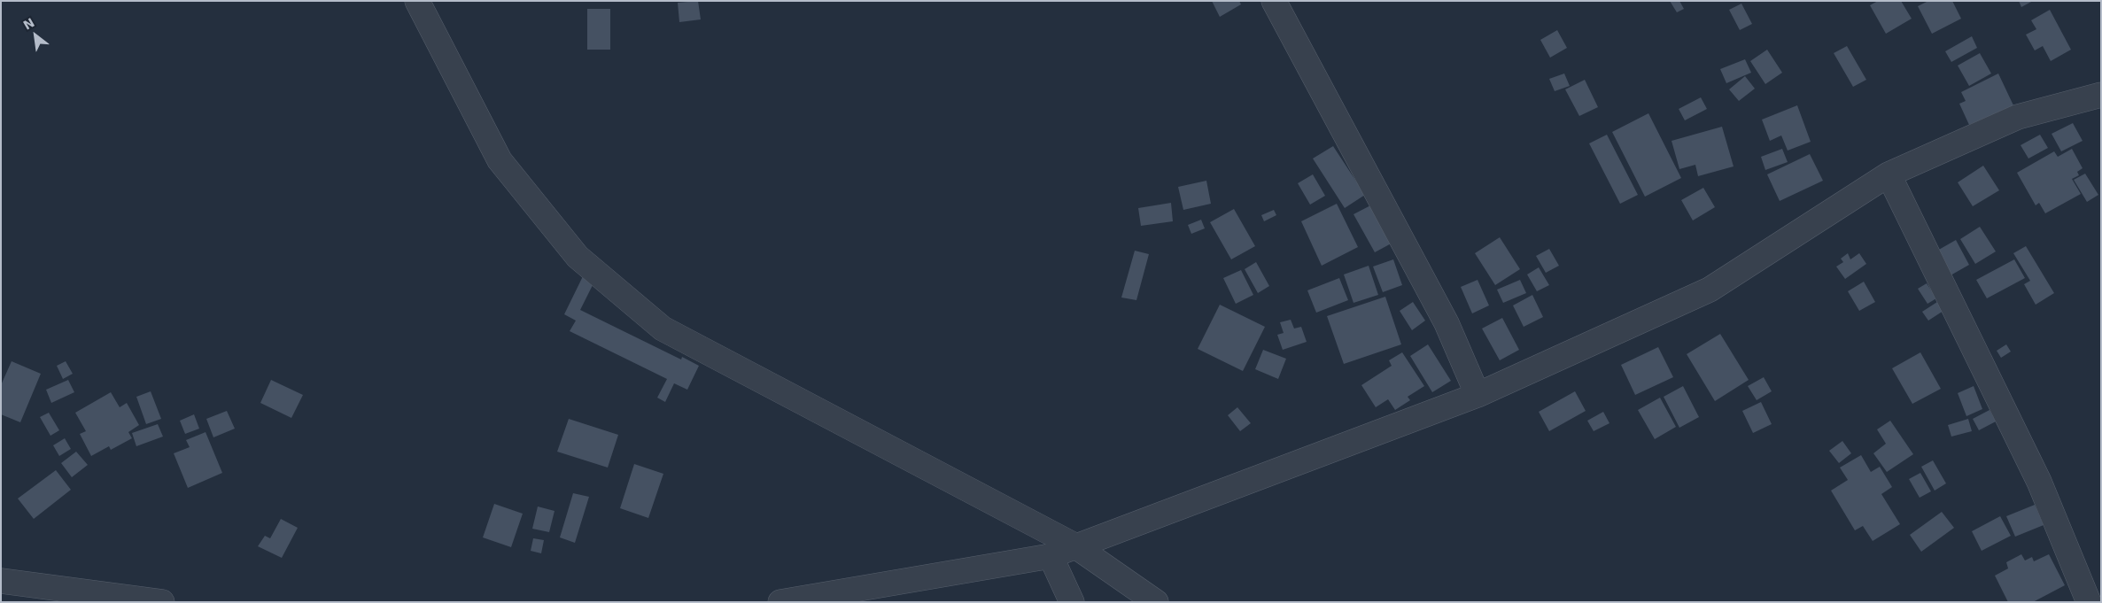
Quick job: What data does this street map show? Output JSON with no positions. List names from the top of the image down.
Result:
{
  "north": "top left"
}
